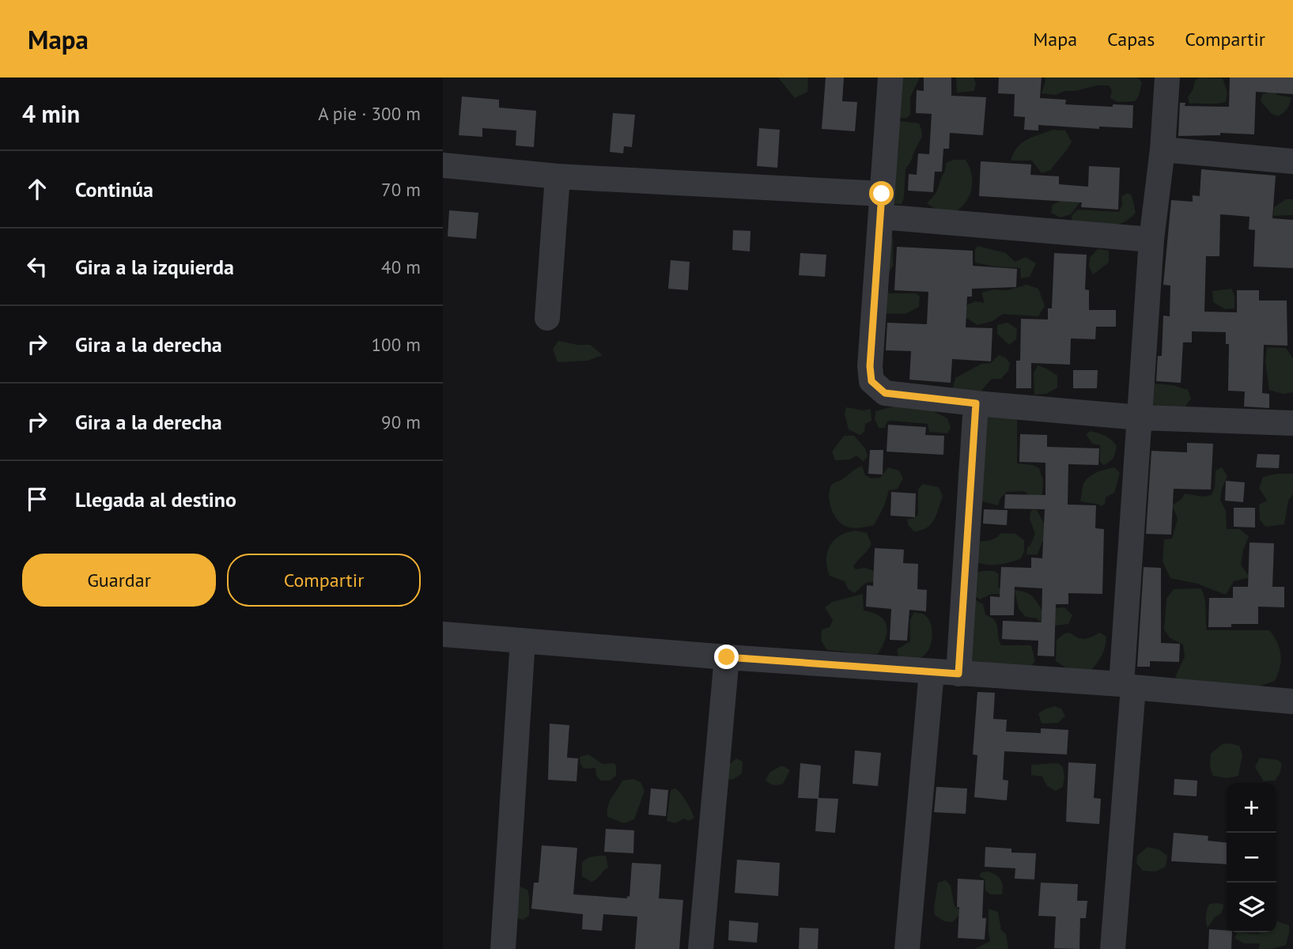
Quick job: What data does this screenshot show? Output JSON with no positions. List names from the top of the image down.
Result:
{
  "page": {
    "header": "Mapa",
    "nav": ["Mapa", "Capas", "Compartir"],
    "heading": ["4 min", "A pie · 300 m"],
    "list": [
      ["Continúa", "70 m"],
      ["Gira a la izquierda", "40 m"],
      ["Gira a la derecha", "100 m"],
      ["Gira a la derecha", "90 m"],
      "Llegada al destino"
    ],
    "buttons": ["Guardar", "Compartir"],
    "map_buttons": ["+", "−"]
  }
}
